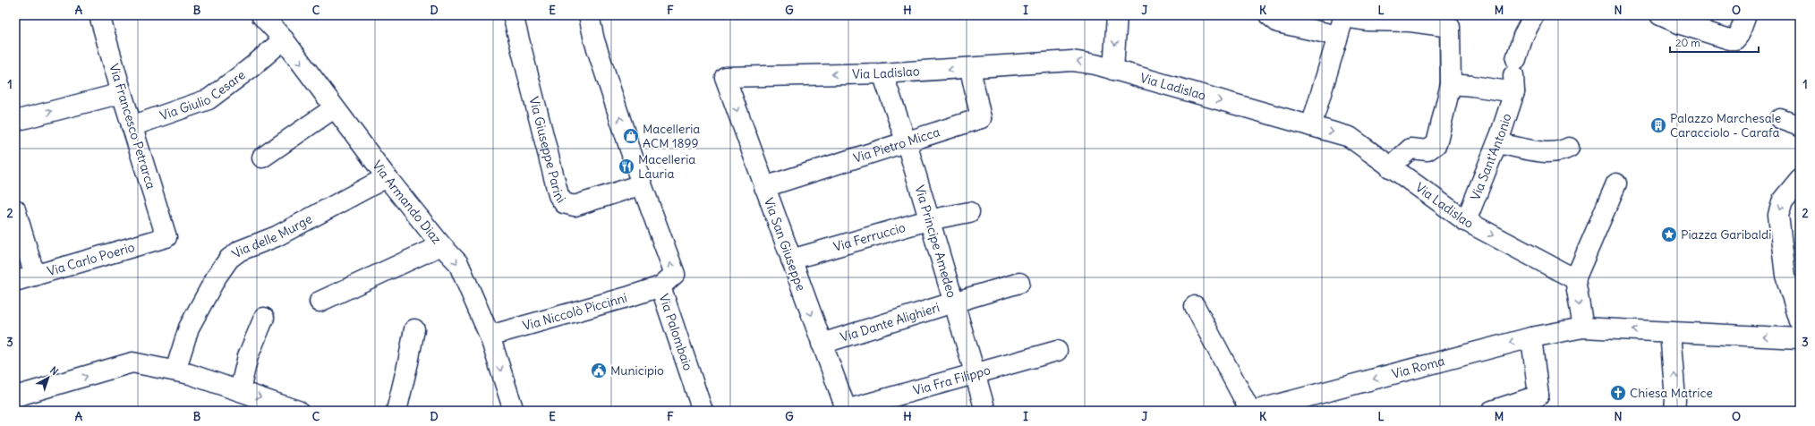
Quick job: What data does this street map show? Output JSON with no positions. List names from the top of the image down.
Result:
{
  "streets": {
    "street": [
      "Via Ladislao",
      "Via Giulio Cesare",
      "Via Francesco Petrarca",
      "Via Pietro Micca",
      "Via Giuseppe Parini",
      "Via Sant'Antonio",
      "Via Armando Diaz",
      "Via delle Murge",
      "Via Ferruccio",
      "Via Principe Amedeo",
      "Via San Giuseppe",
      "Via Carlo Poerio",
      "Via Niccolò Piccinni",
      "Via Dante Alighieri",
      "Via Palombaio",
      "Via Roma",
      "Via Fra Filippo"
    ]
  },
  "crossings": [
    ["Via Ladislao", "Via Pietro Micca"],
    ["Via Ladislao", "Via Sant'Antonio"],
    ["Via Ladislao", "Via Principe Amedeo"],
    ["Via Ladislao", "Via San Giuseppe"],
    ["Via Giulio Cesare", "Via Francesco Petrarca"],
    ["Via Giulio Cesare", "Via Armando Diaz"],
    ["Via Francesco Petrarca", "Via Carlo Poerio"],
    ["Via Pietro Micca", "Via Principe Amedeo"],
    ["Via Pietro Micca", "Via San Giuseppe"],
    ["Via Giuseppe Parini", "Via Palombaio"],
    ["Via Armando Diaz", "Via delle Murge"],
    ["Via Armando Diaz", "Via Niccolò Piccinni"],
    ["Via Ferruccio", "Via Principe Amedeo"],
    ["Via Ferruccio", "Via San Giuseppe"],
    ["Via Principe Amedeo", "Via Dante Alighieri"],
    ["Via Principe Amedeo", "Via Fra Filippo"],
    ["Via San Giuseppe", "Via Dante Alighieri"],
    ["Via San Giuseppe", "Via Fra Filippo"],
    ["Via Niccolò Piccinni", "Via Palombaio"]
  ],
  "one_way": [
    "Via Armando Diaz",
    "Via San Giuseppe",
    "Via Palombaio",
    "Via Roma"
  ],
  "places": {
    "building": ["Palazzo Marchesale Caracciolo - Carafa"],
    "shop": ["Macelleria ACM 1899"],
    "restaurant": ["Macelleria Lauria"],
    "place": ["Piazza Garibaldi"],
    "public building": ["Municipio"],
    "church": ["Chiesa Matrice"]
  },
  "scale_bar": "20 m",
  "north": "top right",
  "grid": {
    "columns": [
      "A",
      "B",
      "C",
      "D",
      "E",
      "F",
      "G",
      "H",
      "I",
      "J",
      "K",
      "L",
      "M",
      "N",
      "O"
    ],
    "rows": ["1", "2", "3"]
  }
}
